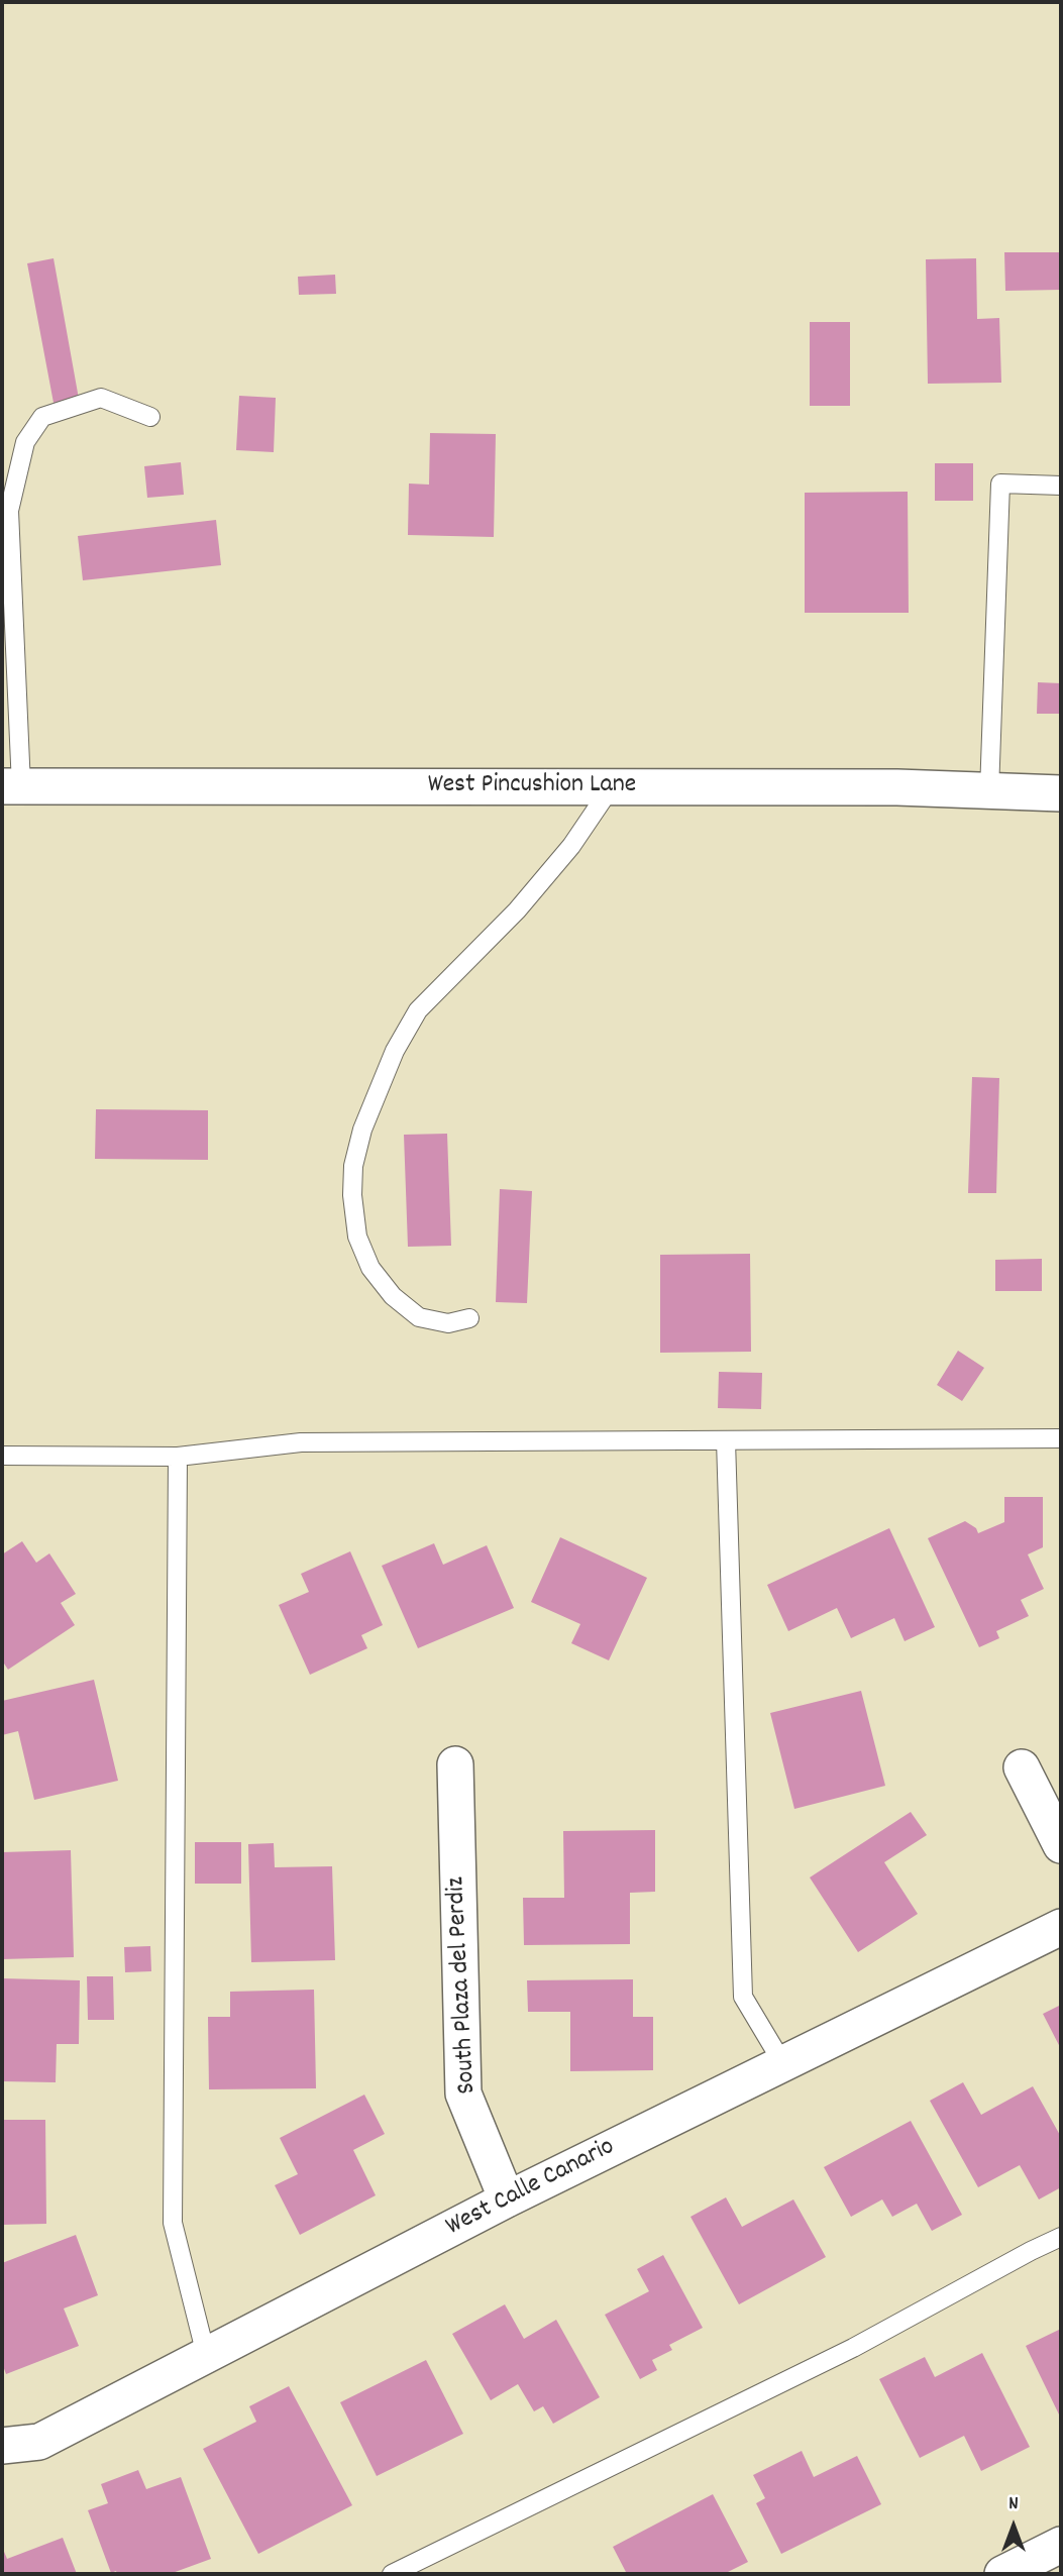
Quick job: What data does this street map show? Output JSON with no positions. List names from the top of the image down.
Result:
{
  "streets": {
    "street": ["West Pincushion Lane", "South Plaza del Perdiz", "West Calle Canario"]
  },
  "crossings": [
    ["South Plaza del Perdiz", "West Calle Canario"]
  ],
  "north": "top"
}
